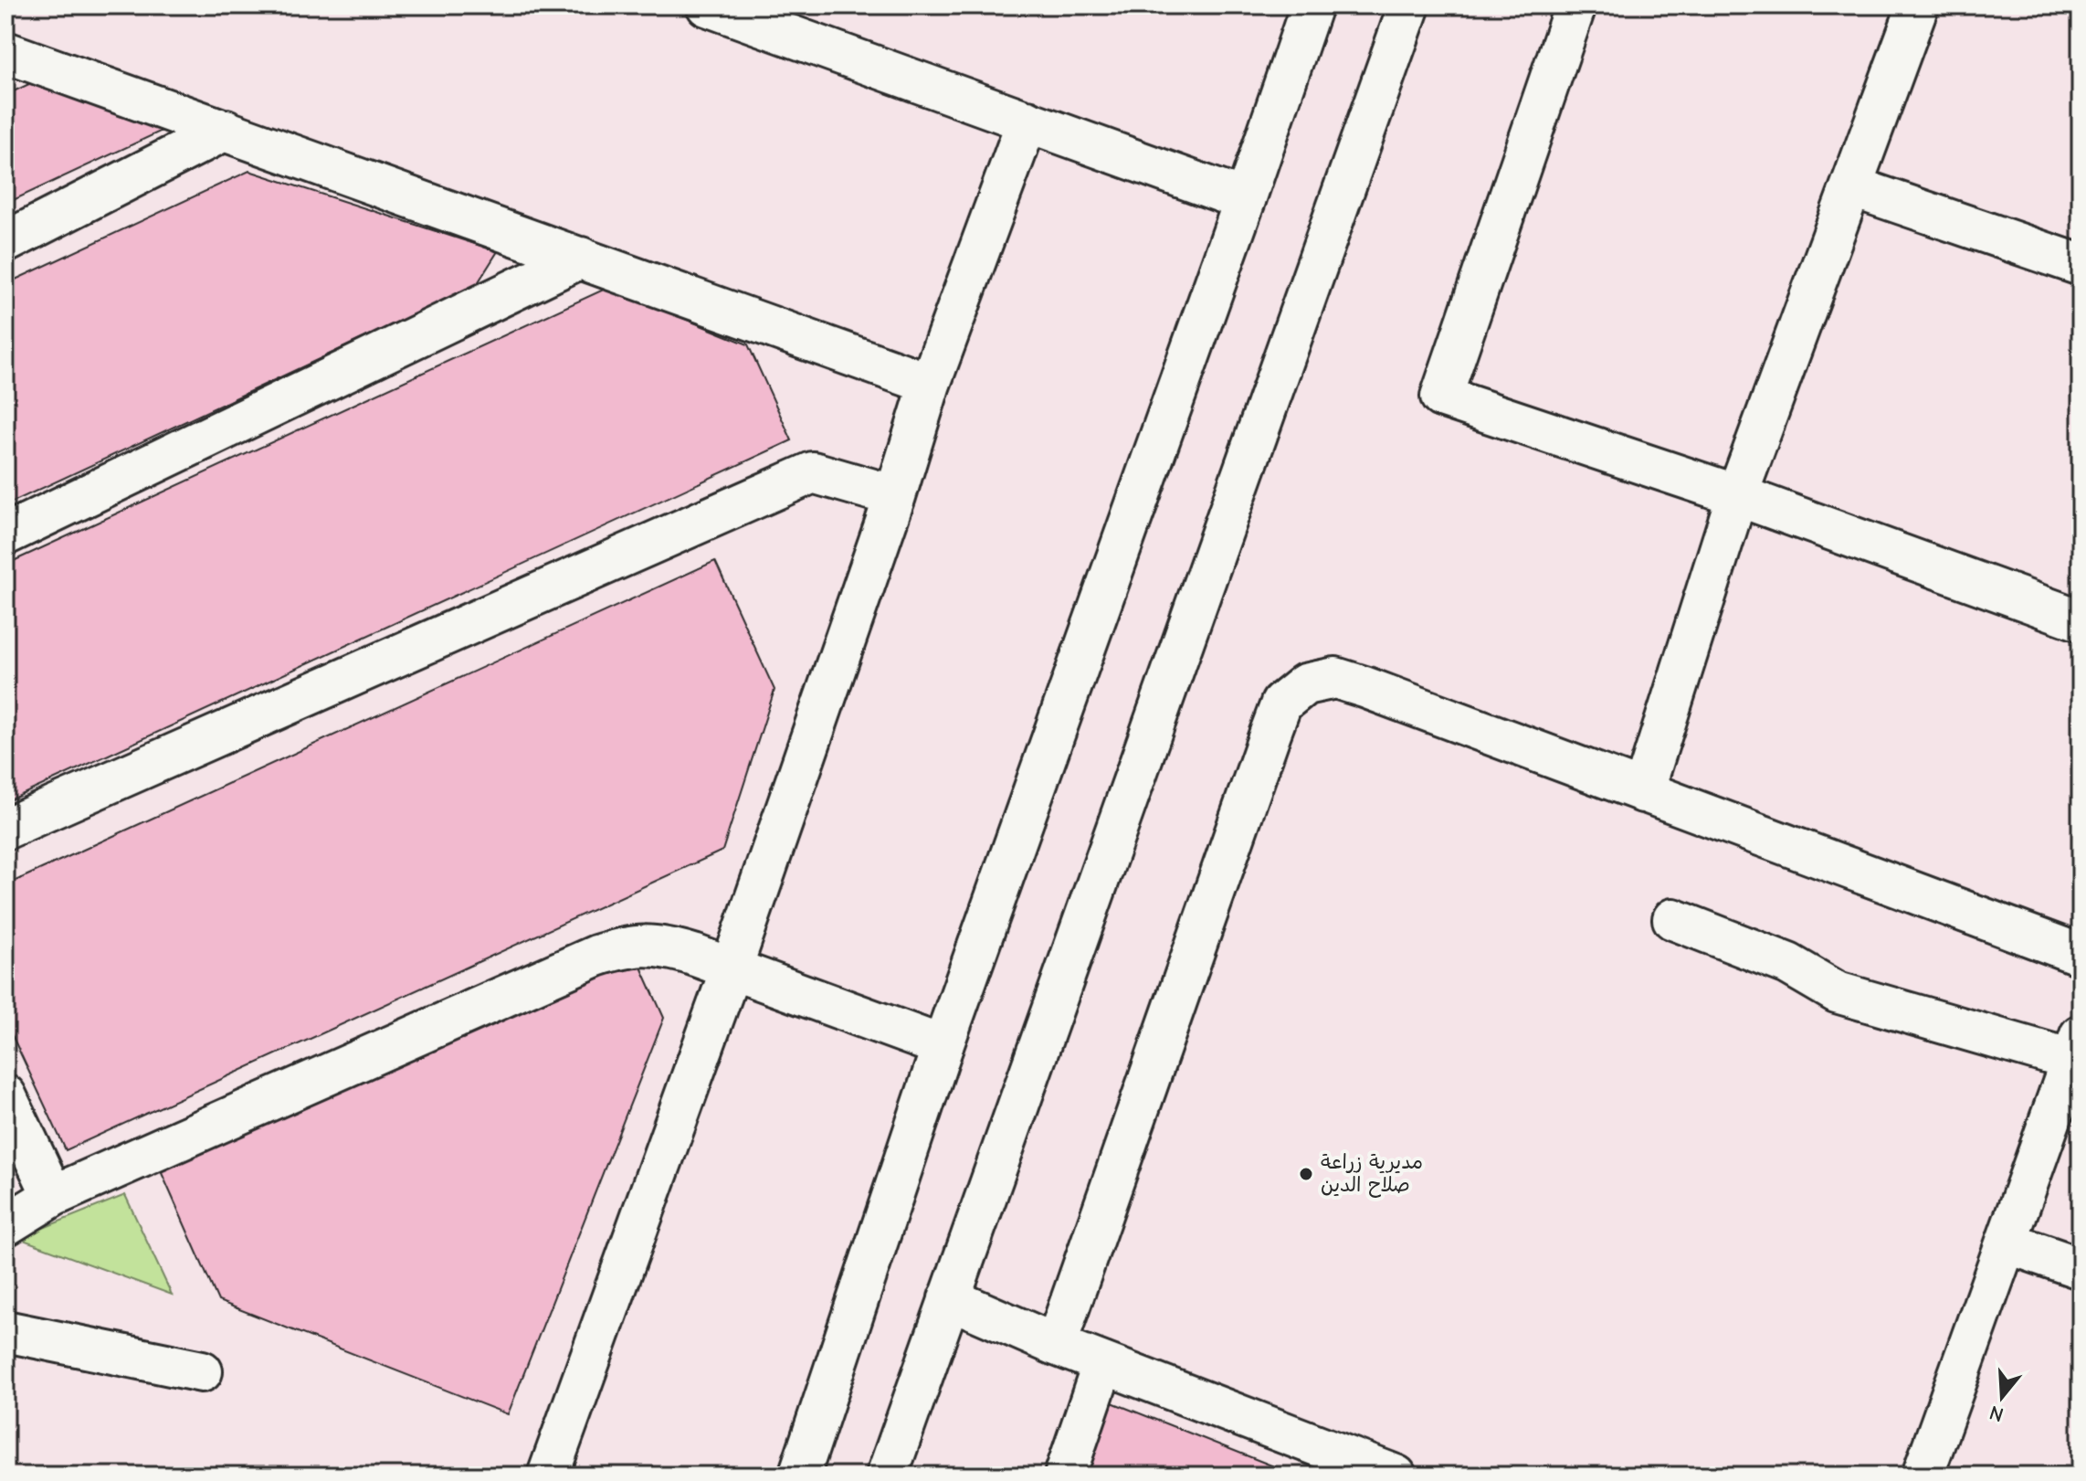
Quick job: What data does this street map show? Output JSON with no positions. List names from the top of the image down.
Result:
{
  "places": ["مديرية زراعة صلاح الدين"],
  "north": "bottom"
}
